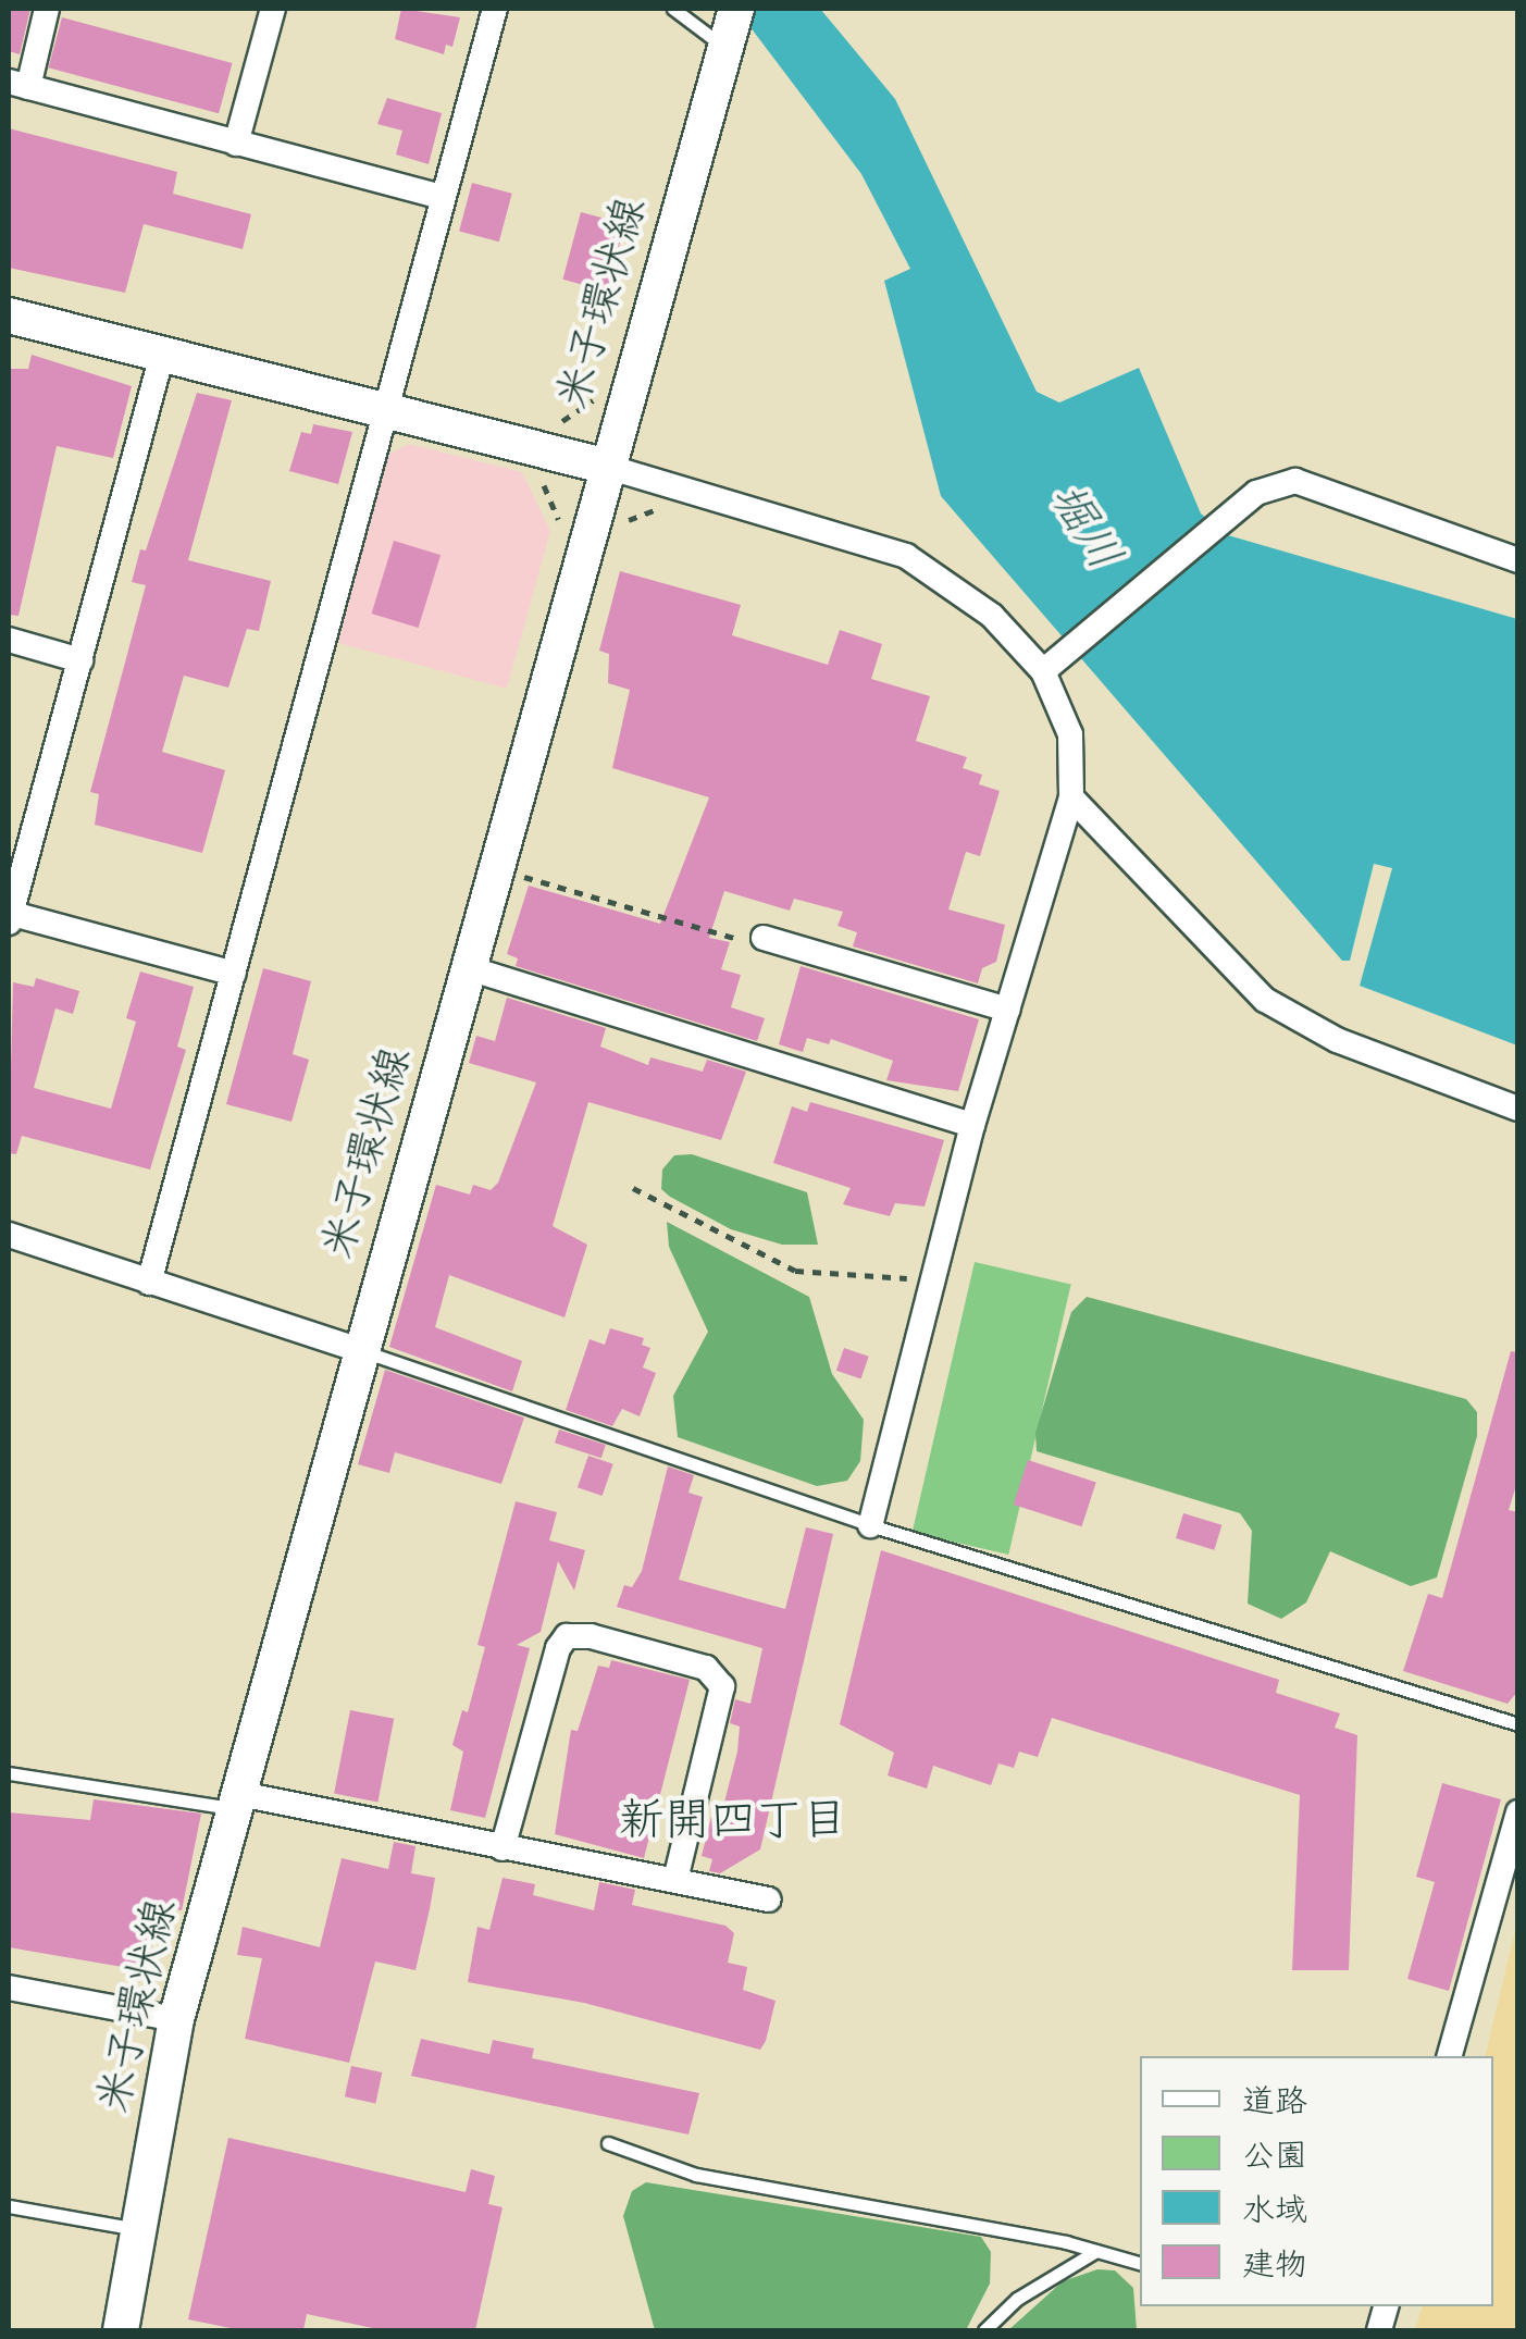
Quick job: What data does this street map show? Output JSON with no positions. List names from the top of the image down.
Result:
{
  "streets": {
    "main road": ["米子環状線"]
  },
  "districts": ["新開四丁目"],
  "water": ["堀川"],
  "legend": [
    "道路",
    "公園",
    "水域",
    "建物"
  ]
}
